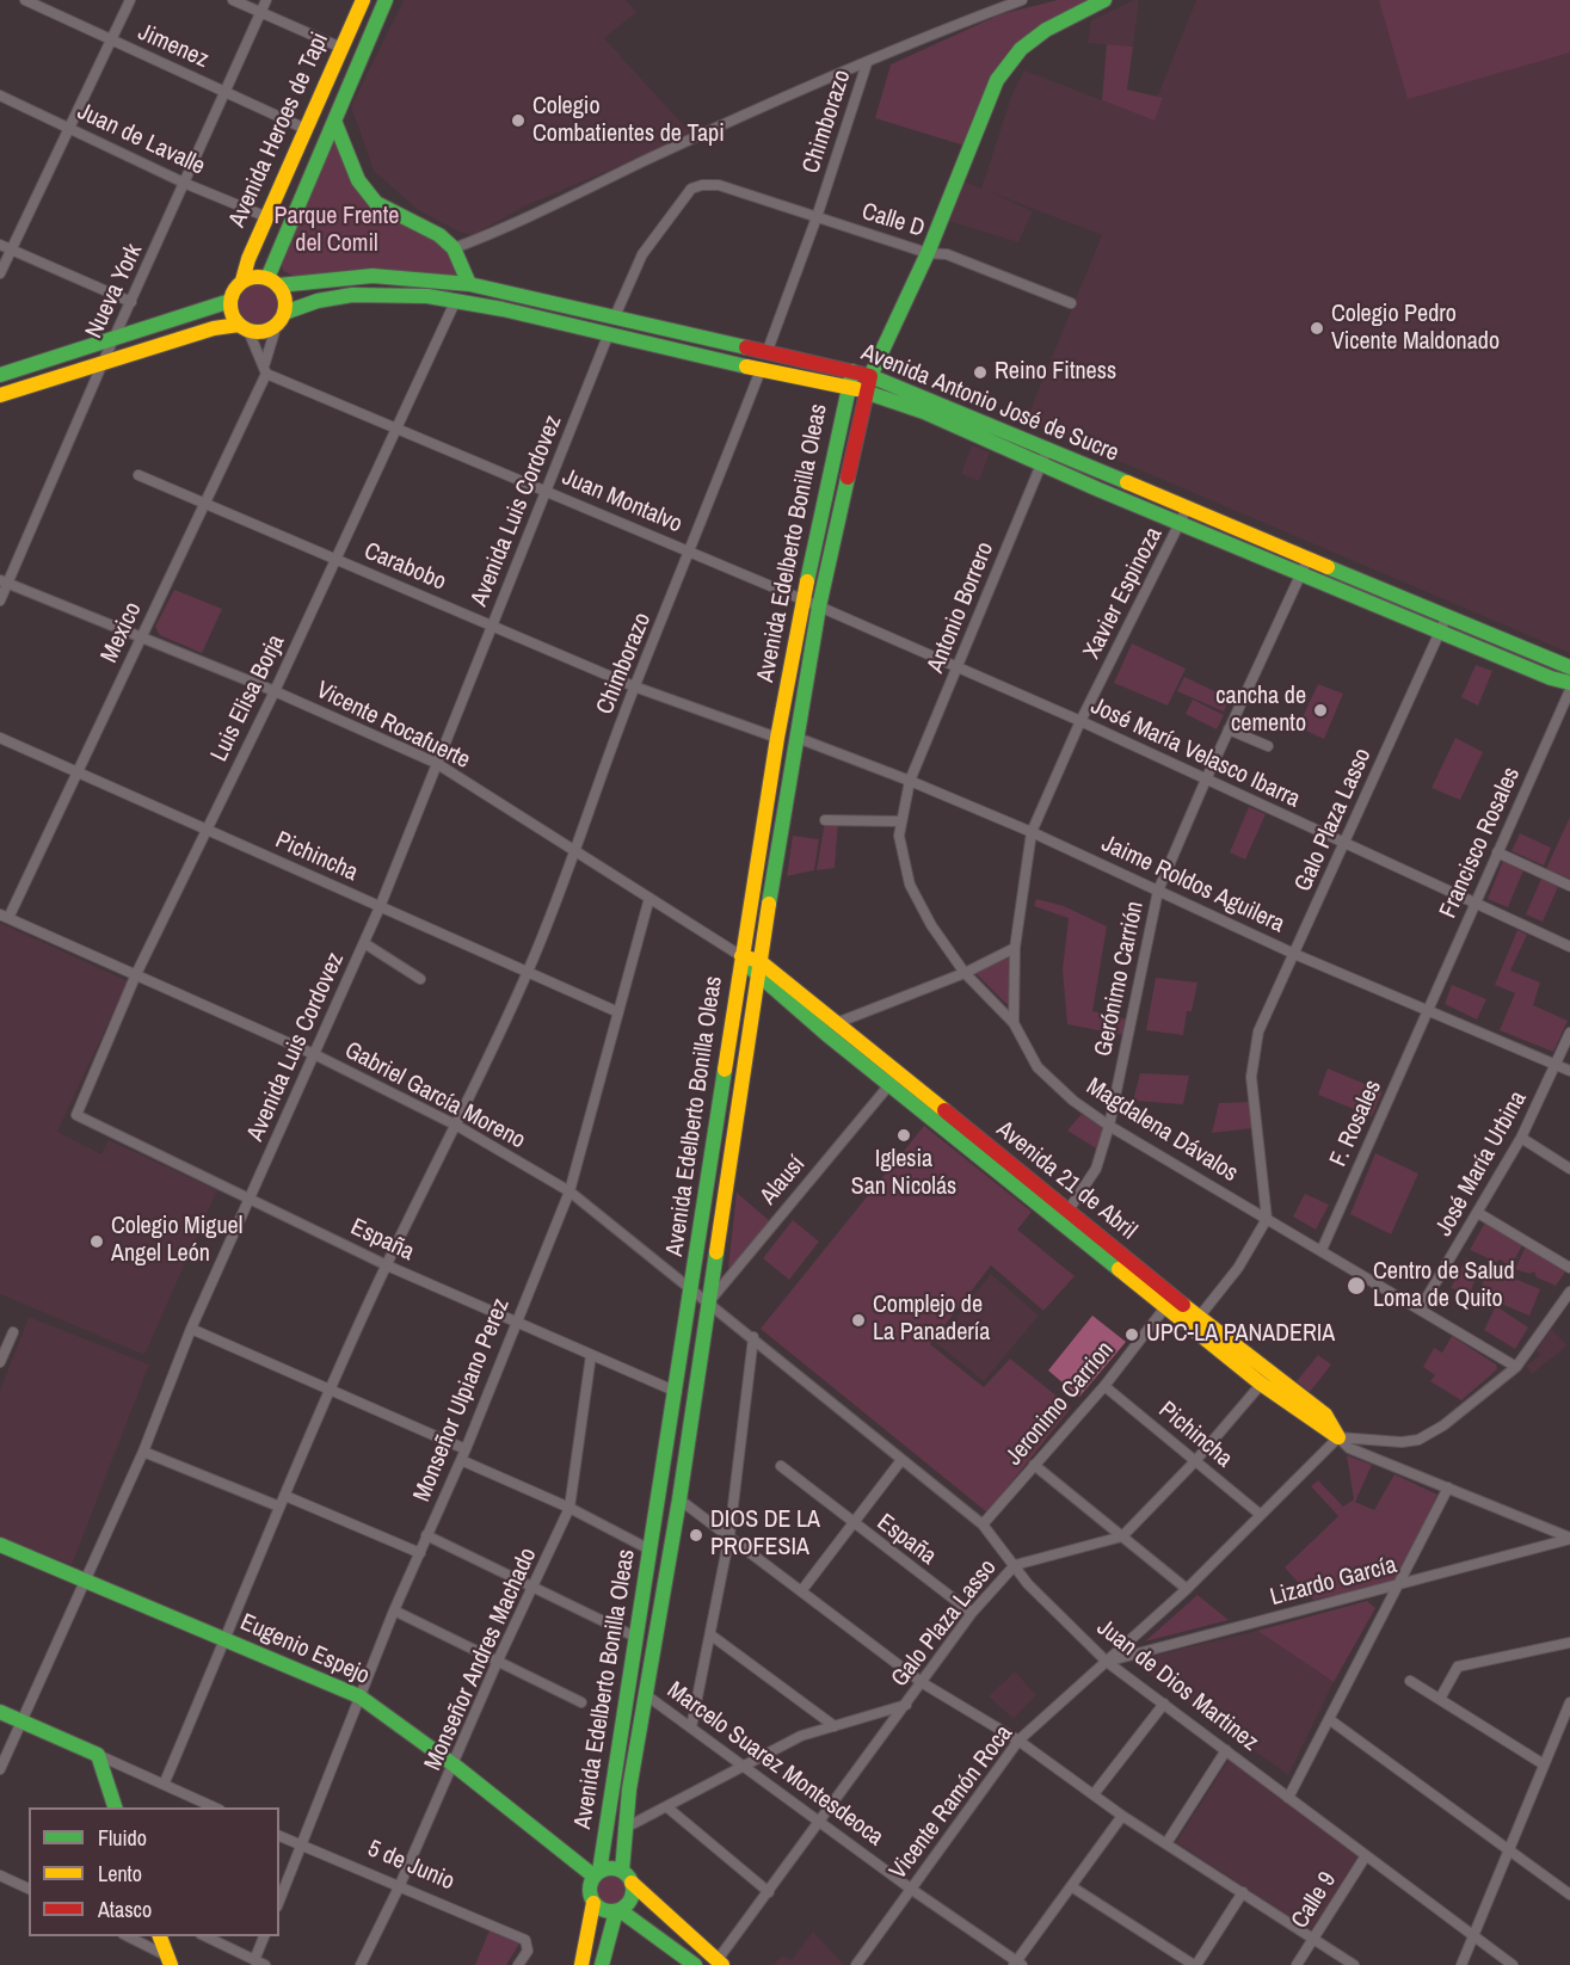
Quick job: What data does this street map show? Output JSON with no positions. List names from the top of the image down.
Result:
{
  "streets": {
    "main road": [
      "Avenida Heroes de Tapi",
      "Avenida Antonio José de Sucre",
      "Avenida Edelberto Bonilla Oleas",
      "Avenida 21 de Abril",
      "Eugenio Espejo"
    ],
    "street": [
      "Jimenez",
      "Chimborazo",
      "Juan de Lavalle",
      "Calle D",
      "Nueva York",
      "Juan Montalvo",
      "Avenida Luis Cordovez",
      "Carabobo",
      "Xavier Espinoza",
      "Antonio Borrero",
      "Mexico",
      "Luis Elisa Borja",
      "Vicente Rocafuerte",
      "José María Velasco Ibarra",
      "Galo Plaza Lasso",
      "Francisco Rosales",
      "Pichincha",
      "Jaime Roldos Aguilera",
      "Gerónimo Carrión",
      "Gabriel García Moreno",
      "F. Rosales",
      "Magdalena Dávalos",
      "José María Urbina",
      "Alausí",
      "España",
      "Monseñor Ulpiano Perez",
      "Jeronimo Carrion",
      "Lizardo García",
      "Monseñor Andres Machado",
      "Juan de Dios Martinez",
      "Marcelo Suarez Montesdeoca",
      "Vicente Ramón Roca",
      "5 de Junio",
      "Calle 9"
    ]
  },
  "crossings": [
    ["Jimenez", "Avenida Heroes de Tapi"],
    ["Jimenez", "Nueva York"],
    ["Chimborazo", "Calle D"],
    ["Chimborazo", "Avenida Antonio José de Sucre"],
    ["Chimborazo", "Juan Montalvo"],
    ["Chimborazo", "Carabobo"],
    ["Chimborazo", "Vicente Rocafuerte"],
    ["Chimborazo", "Pichincha"],
    ["Chimborazo", "Gabriel García Moreno"],
    ["Chimborazo", "España"],
    ["Chimborazo", "Eugenio Espejo"],
    ["Avenida Heroes de Tapi", "Juan de Lavalle"],
    ["Avenida Heroes de Tapi", "Avenida Antonio José de Sucre"],
    ["Avenida Heroes de Tapi", "Mexico"],
    ["Juan de Lavalle", "Nueva York"],
    ["Calle D", "Avenida Antonio José de Sucre"],
    ["Nueva York", "Vicente Rocafuerte"],
    ["Avenida Antonio José de Sucre", "Avenida Luis Cordovez"],
    ["Avenida Antonio José de Sucre", "Avenida Edelberto Bonilla Oleas"],
    ["Avenida Antonio José de Sucre", "Xavier Espinoza"],
    ["Avenida Antonio José de Sucre", "Antonio Borrero"],
    ["Avenida Antonio José de Sucre", "Mexico"],
    ["Avenida Antonio José de Sucre", "Luis Elisa Borja"],
    ["Avenida Antonio José de Sucre", "Galo Plaza Lasso"],
    ["Avenida Antonio José de Sucre", "Gerónimo Carrión"],
    ["Juan Montalvo", "Avenida Luis Cordovez"],
    ["Juan Montalvo", "Avenida Edelberto Bonilla Oleas"],
    ["Juan Montalvo", "Mexico"],
    ["Juan Montalvo", "Luis Elisa Borja"],
    ["Juan Montalvo", "José María Velasco Ibarra"],
    ["Avenida Luis Cordovez", "Carabobo"],
    ["Avenida Luis Cordovez", "Vicente Rocafuerte"],
    ["Avenida Luis Cordovez", "Pichincha"],
    ["Avenida Luis Cordovez", "Gabriel García Moreno"],
    ["Avenida Luis Cordovez", "España"],
    ["Avenida Luis Cordovez", "Eugenio Espejo"],
    ["Avenida Edelberto Bonilla Oleas", "Carabobo"],
    ["Avenida Edelberto Bonilla Oleas", "Vicente Rocafuerte"],
    ["Avenida Edelberto Bonilla Oleas", "José María Velasco Ibarra"],
    ["Avenida Edelberto Bonilla Oleas", "Jaime Roldos Aguilera"],
    ["Avenida Edelberto Bonilla Oleas", "Gabriel García Moreno"],
    ["Avenida Edelberto Bonilla Oleas", "Alausí"],
    ["Avenida Edelberto Bonilla Oleas", "Avenida 21 de Abril"],
    ["Avenida Edelberto Bonilla Oleas", "España"],
    ["Avenida Edelberto Bonilla Oleas", "Eugenio Espejo"],
    ["Avenida Edelberto Bonilla Oleas", "Juan de Dios Martinez"],
    ["Avenida Edelberto Bonilla Oleas", "Marcelo Suarez Montesdeoca"],
    ["Carabobo", "Mexico"],
    ["Carabobo", "Luis Elisa Borja"],
    ["Xavier Espinoza", "José María Velasco Ibarra"],
    ["Xavier Espinoza", "Jaime Roldos Aguilera"],
    ["Xavier Espinoza", "Magdalena Dávalos"],
    ["Antonio Borrero", "José María Velasco Ibarra"],
    ["Antonio Borrero", "Jaime Roldos Aguilera"],
    ["Antonio Borrero", "Magdalena Dávalos"],
    ["Mexico", "Vicente Rocafuerte"],
    ["Mexico", "Pichincha"],
    ["Mexico", "Gabriel García Moreno"],
    ["Luis Elisa Borja", "Vicente Rocafuerte"],
    ["Luis Elisa Borja", "Pichincha"],
    ["Luis Elisa Borja", "Gabriel García Moreno"],
    ["Luis Elisa Borja", "España"],
    ["Vicente Rocafuerte", "Monseñor Ulpiano Perez"],
    ["José María Velasco Ibarra", "Galo Plaza Lasso"],
    ["José María Velasco Ibarra", "Francisco Rosales"],
    ["José María Velasco Ibarra", "Gerónimo Carrión"],
    ["Galo Plaza Lasso", "Jaime Roldos Aguilera"],
    ["Galo Plaza Lasso", "Magdalena Dávalos"],
    ["Galo Plaza Lasso", "España"],
    ["Galo Plaza Lasso", "Juan de Dios Martinez"],
    ["Galo Plaza Lasso", "Marcelo Suarez Montesdeoca"],
    ["Francisco Rosales", "Jaime Roldos Aguilera"],
    ["Francisco Rosales", "F. Rosales"],
    ["Pichincha", "Monseñor Ulpiano Perez"],
    ["Pichincha", "Jeronimo Carrion"],
    ["Pichincha", "Vicente Ramón Roca"],
    ["Jaime Roldos Aguilera", "Gerónimo Carrión"],
    ["Jaime Roldos Aguilera", "F. Rosales"],
    ["Jaime Roldos Aguilera", "Magdalena Dávalos"],
    ["Jaime Roldos Aguilera", "José María Urbina"],
    ["Gerónimo Carrión", "Magdalena Dávalos"],
    ["Gerónimo Carrión", "Avenida 21 de Abril"],
    ["Gabriel García Moreno", "Alausí"],
    ["Gabriel García Moreno", "Monseñor Ulpiano Perez"],
    ["Gabriel García Moreno", "Juan de Dios Martinez"],
    ["F. Rosales", "Magdalena Dávalos"],
    ["Magdalena Dávalos", "José María Urbina"],
    ["Alausí", "Avenida 21 de Abril"],
    ["Alausí", "Juan de Dios Martinez"],
    ["Avenida 21 de Abril", "Jeronimo Carrion"],
    ["Avenida 21 de Abril", "Lizardo García"],
    ["Avenida 21 de Abril", "Vicente Ramón Roca"],
    ["España", "Monseñor Ulpiano Perez"],
    ["España", "Monseñor Andres Machado"],
    ["Monseñor Ulpiano Perez", "Eugenio Espejo"],
    ["Monseñor Ulpiano Perez", "5 de Junio"],
    ["Jeronimo Carrion", "Juan de Dios Martinez"],
    ["Lizardo García", "Juan de Dios Martinez"],
    ["Lizardo García", "Vicente Ramón Roca"],
    ["Eugenio Espejo", "Monseñor Andres Machado"],
    ["Monseñor Andres Machado", "5 de Junio"],
    ["Juan de Dios Martinez", "Vicente Ramón Roca"],
    ["Juan de Dios Martinez", "Calle 9"],
    ["Marcelo Suarez Montesdeoca", "Vicente Ramón Roca"]
  ],
  "parks": ["Parque Frente del Comil"],
  "places": [
    "Colegio Combatientes de Tapi",
    "Colegio Pedro Vicente Maldonado",
    "Reino Fitness",
    "cancha de cemento",
    "Iglesia San Nicolás",
    "Colegio Miguel Angel León",
    "Centro de Salud Loma de Quito",
    "Complejo de La Panadería",
    "UPC-LA PANADERIA",
    "DIOS DE LA PROFESIA"
  ],
  "legend": ["Fluido", "Lento", "Atasco"]
}
